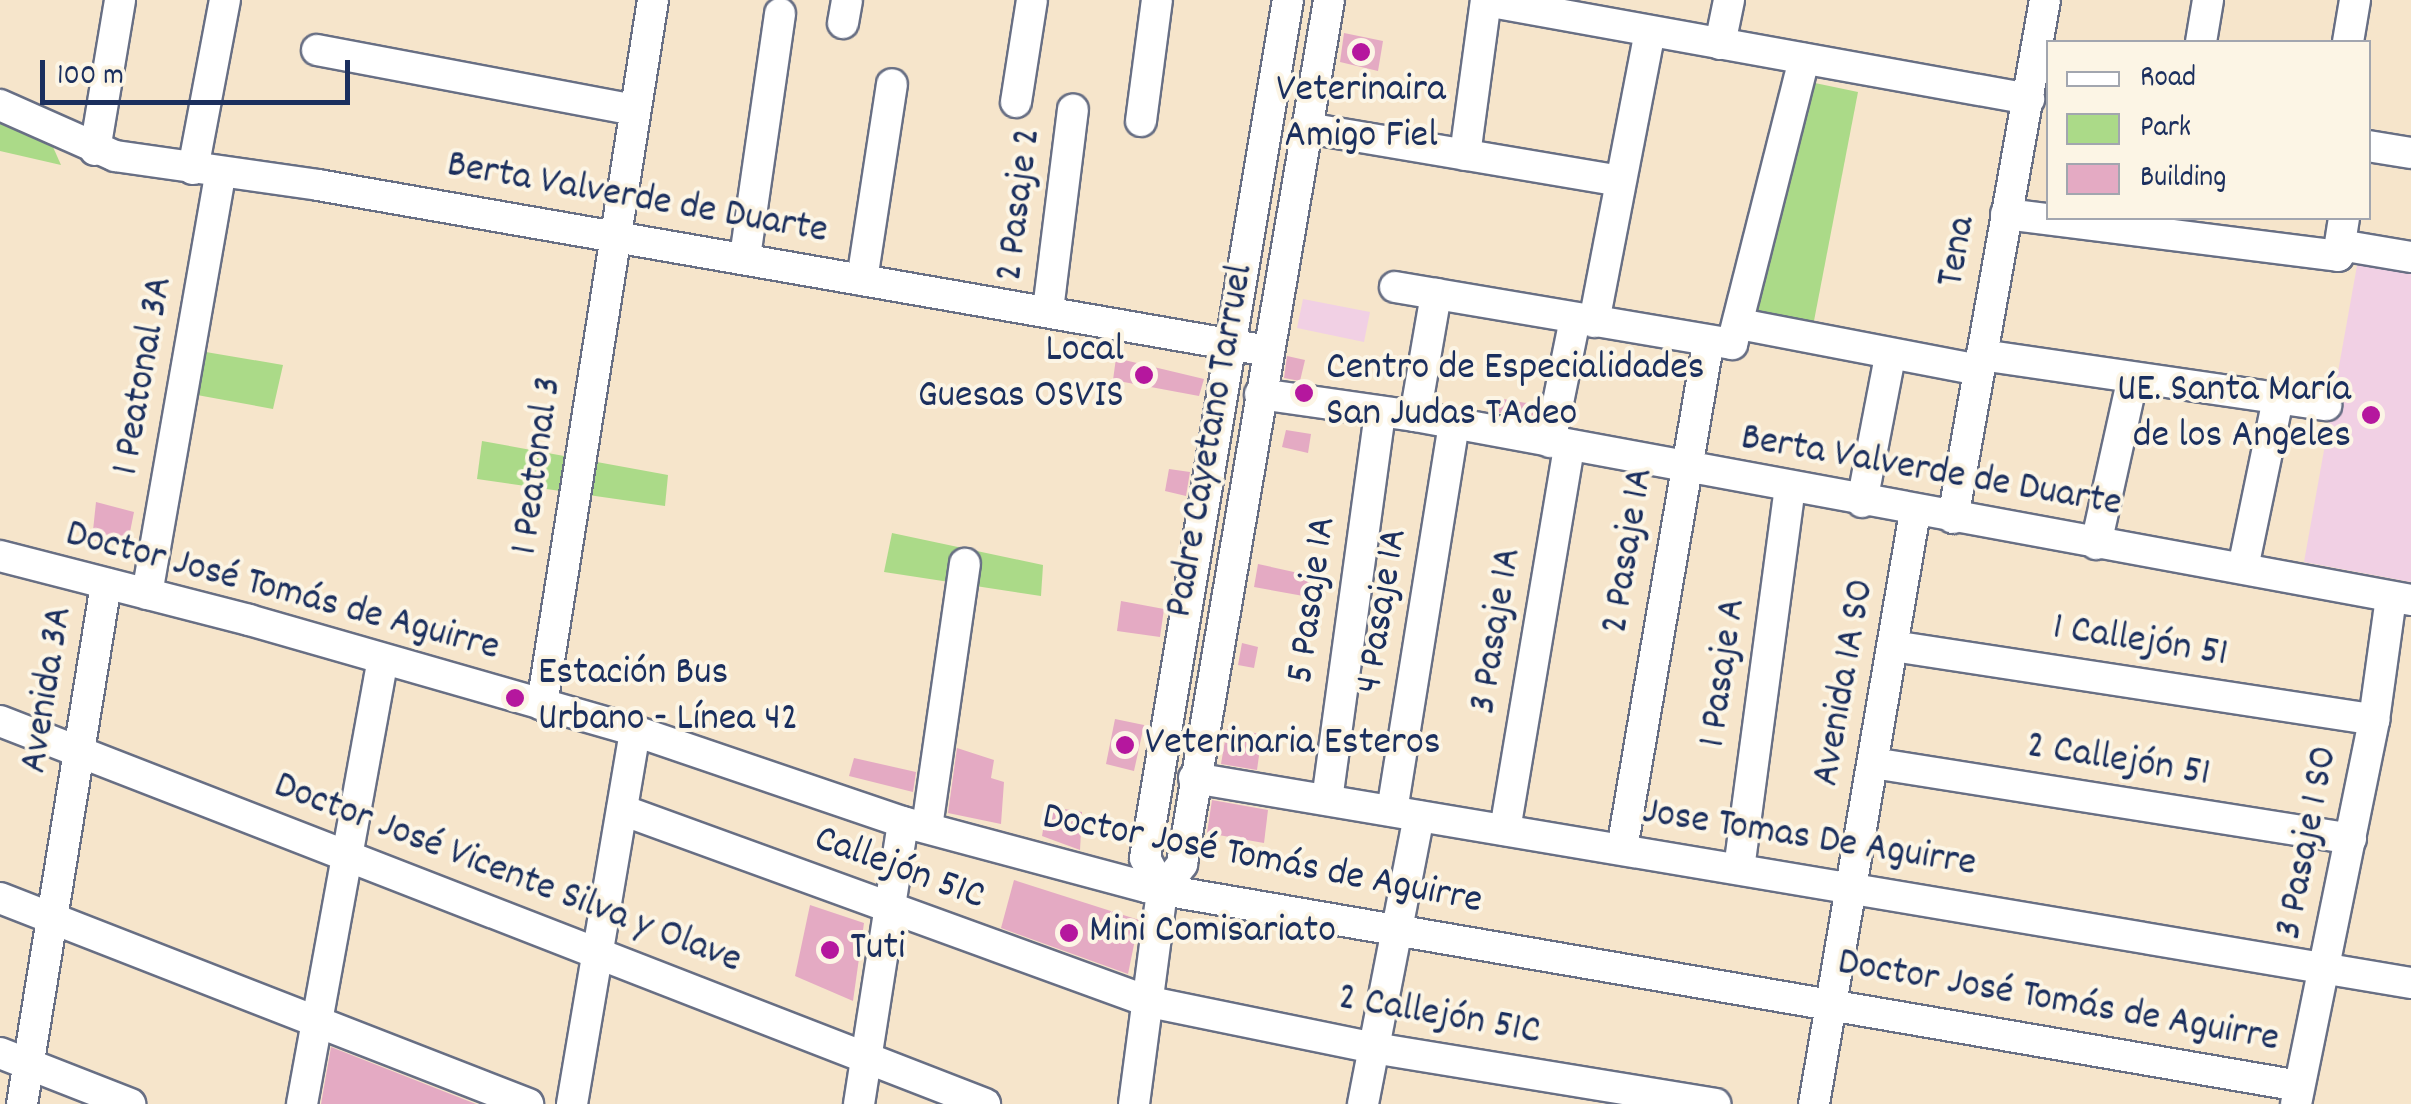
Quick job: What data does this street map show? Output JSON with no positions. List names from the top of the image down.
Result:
{
  "streets": {
    "street": [
      "Berta Valverde de Duarte",
      "2 Pasaje 2",
      "Tena",
      "1 Peatonal 3A",
      "Padre Cayetano Tarruel",
      "1 Peatonal 3",
      "2 Pasaje 1A",
      "Doctor José Tomás de Aguirre",
      "5 Pasaje 1A",
      "4 Pasaje 1A",
      "3 Pasaje 1A",
      "1 Callejón 51",
      "1 Pasaje A",
      "Avenida 1A SO",
      "Avenida 3A",
      "2 Callejón 51",
      "Jose Tomas De Aguirre",
      "3 Pasaje 1 SO",
      "Callejón 51C",
      "Doctor José Vicente Silva y Olave",
      "2 Callejón 51C"
    ]
  },
  "crossings": [
    ["Berta Valverde de Duarte", "2 Pasaje 2"],
    ["Berta Valverde de Duarte", "Tena"],
    ["Berta Valverde de Duarte", "1 Peatonal 3A"],
    ["Berta Valverde de Duarte", "Padre Cayetano Tarruel"],
    ["Berta Valverde de Duarte", "1 Peatonal 3"],
    ["Berta Valverde de Duarte", "2 Pasaje 1A"],
    ["Berta Valverde de Duarte", "5 Pasaje 1A"],
    ["Berta Valverde de Duarte", "4 Pasaje 1A"],
    ["Berta Valverde de Duarte", "3 Pasaje 1A"],
    ["Berta Valverde de Duarte", "1 Pasaje A"],
    ["Berta Valverde de Duarte", "Avenida 1A SO"],
    ["Berta Valverde de Duarte", "3 Pasaje 1 SO"],
    ["1 Peatonal 3A", "Doctor José Tomás de Aguirre"],
    ["Padre Cayetano Tarruel", "Doctor José Tomás de Aguirre"],
    ["Padre Cayetano Tarruel", "Jose Tomas De Aguirre"],
    ["Padre Cayetano Tarruel", "Callejón 51C"],
    ["Padre Cayetano Tarruel", "2 Callejón 51C"],
    ["1 Peatonal 3", "Doctor José Tomás de Aguirre"],
    ["2 Pasaje 1A", "Jose Tomas De Aguirre"],
    ["Doctor José Tomás de Aguirre", "4 Pasaje 1A"],
    ["Doctor José Tomás de Aguirre", "Avenida 1A SO"],
    ["Doctor José Tomás de Aguirre", "Avenida 3A"],
    ["Doctor José Tomás de Aguirre", "3 Pasaje 1 SO"],
    ["5 Pasaje 1A", "Jose Tomas De Aguirre"],
    ["4 Pasaje 1A", "Jose Tomas De Aguirre"],
    ["4 Pasaje 1A", "2 Callejón 51C"],
    ["3 Pasaje 1A", "Jose Tomas De Aguirre"],
    ["1 Callejón 51", "Avenida 1A SO"],
    ["1 Callejón 51", "3 Pasaje 1 SO"],
    ["1 Pasaje A", "Jose Tomas De Aguirre"],
    ["Avenida 1A SO", "2 Callejón 51"],
    ["Avenida 1A SO", "Jose Tomas De Aguirre"],
    ["Avenida 3A", "Doctor José Vicente Silva y Olave"],
    ["2 Callejón 51", "3 Pasaje 1 SO"],
    ["Jose Tomas De Aguirre", "3 Pasaje 1 SO"],
    ["Callejón 51C", "2 Callejón 51C"]
  ],
  "places": [
    "Veterinaira Amigo Fiel",
    "Local Guesas OSVIS",
    "Centro de Especialidades San Judas TAdeo",
    "UE. Santa María de los Angeles",
    "Estación Bus Urbano - Línea 42",
    "Veterinaria Esteros",
    "Mini Comisariato",
    "Tuti"
  ],
  "legend": ["Road", "Park", "Building"],
  "scale_bar": "100 m"
}
